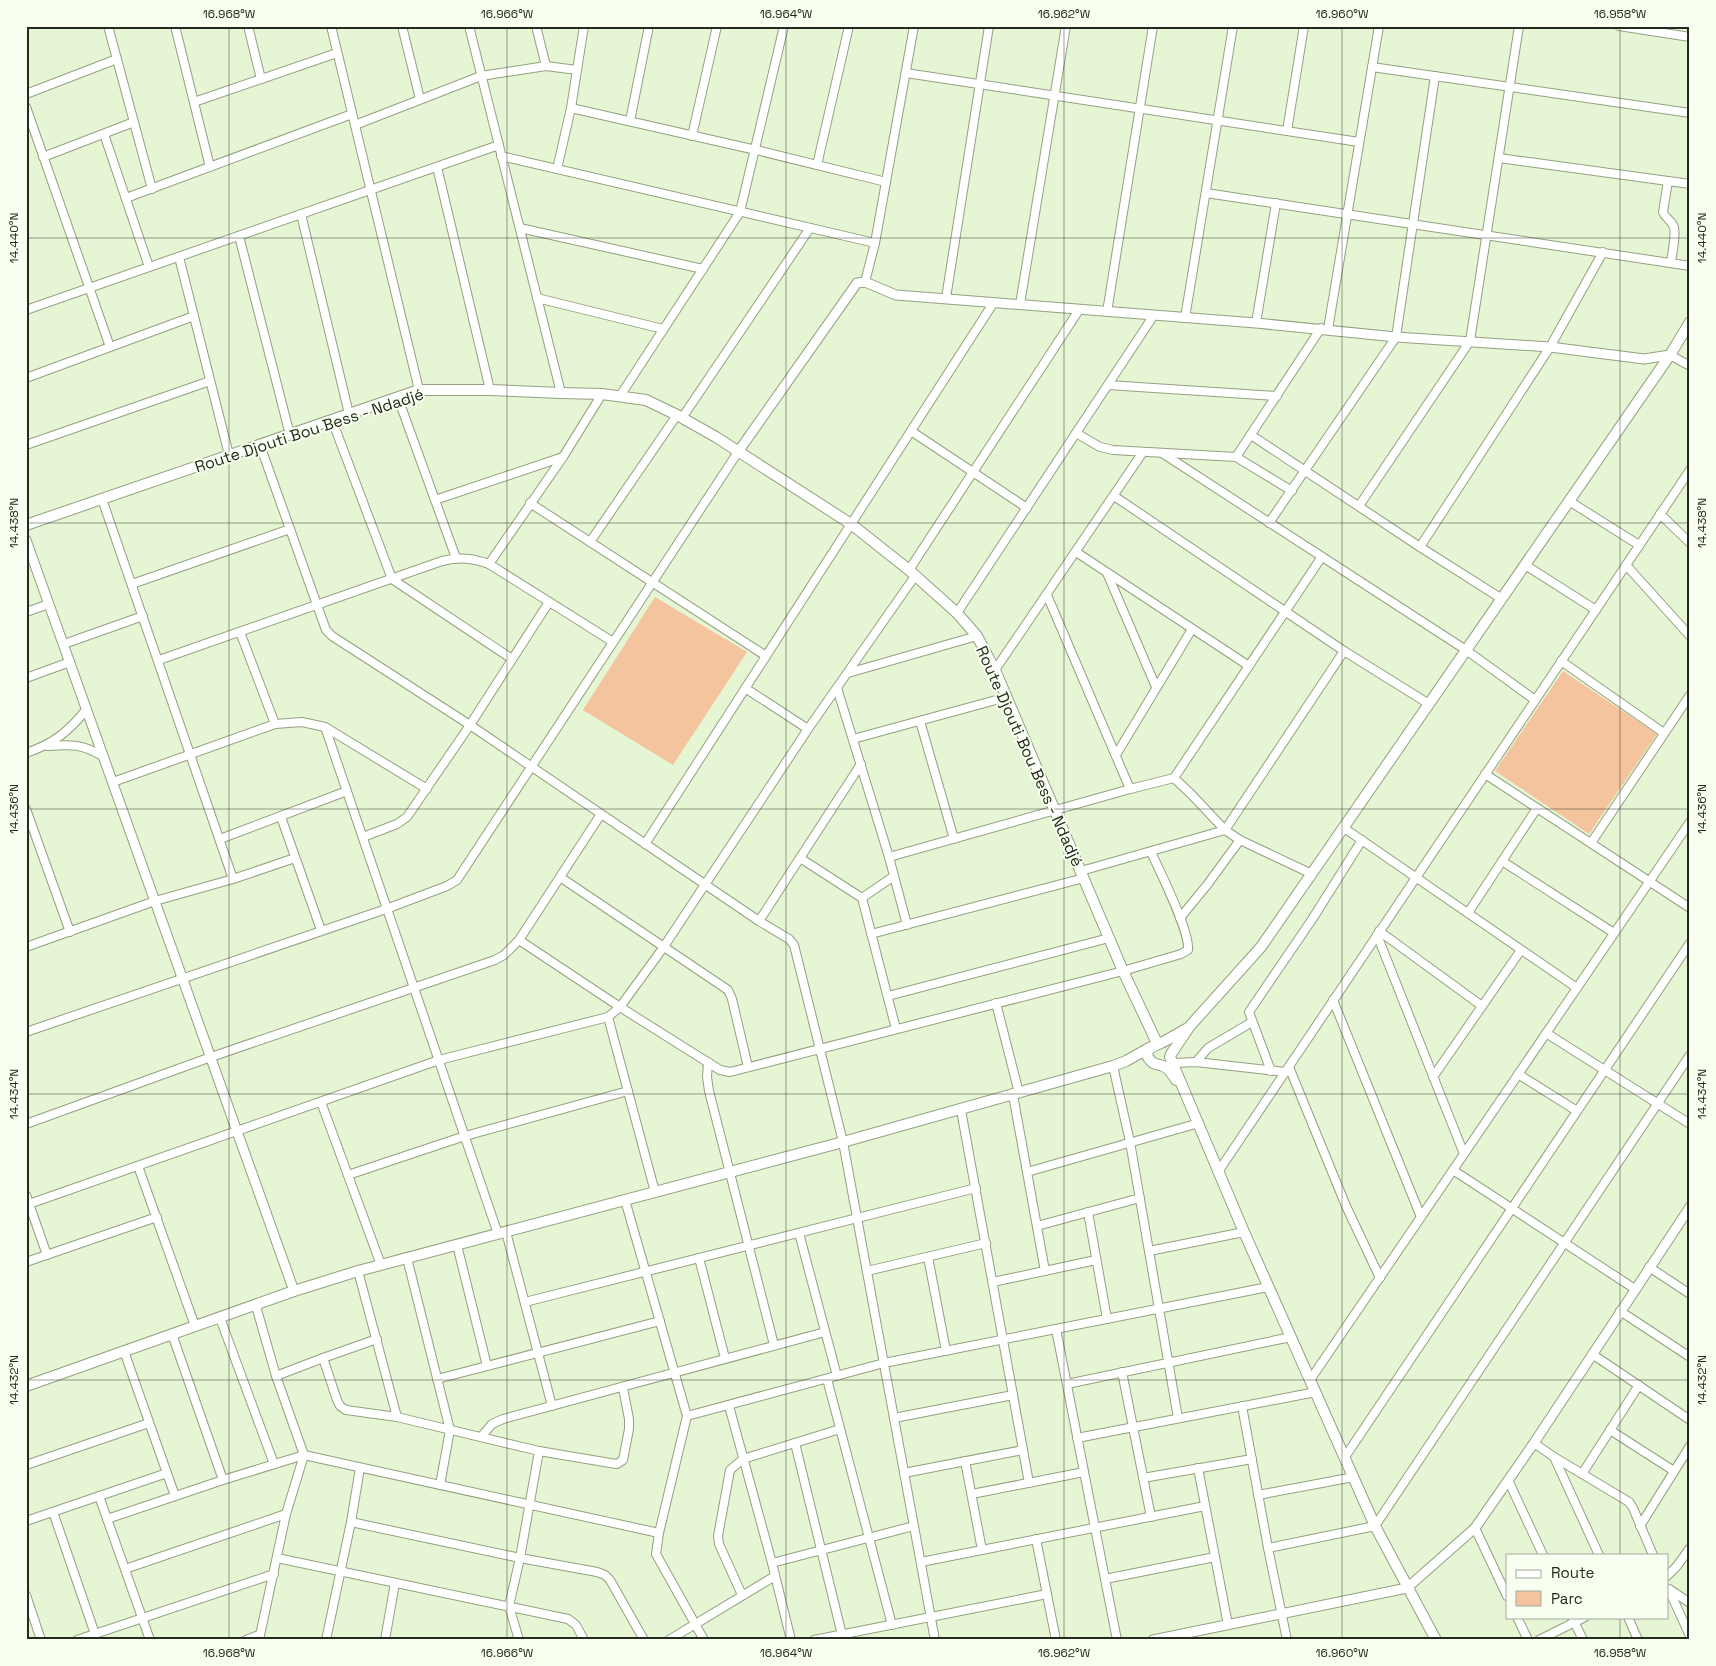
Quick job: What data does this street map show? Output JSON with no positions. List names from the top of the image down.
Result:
{
  "streets": {
    "main road": ["Route Djouti Bou Bess - Ndadjé"]
  },
  "legend": ["Route", "Parc"],
  "coordinates": [
    "16.968°W",
    "16.966°W",
    "16.964°W",
    "16.962°W",
    "16.960°W",
    "16.958°W",
    "14.440°N",
    "14.438°N",
    "14.436°N",
    "14.434°N",
    "14.432°N"
  ]
}
